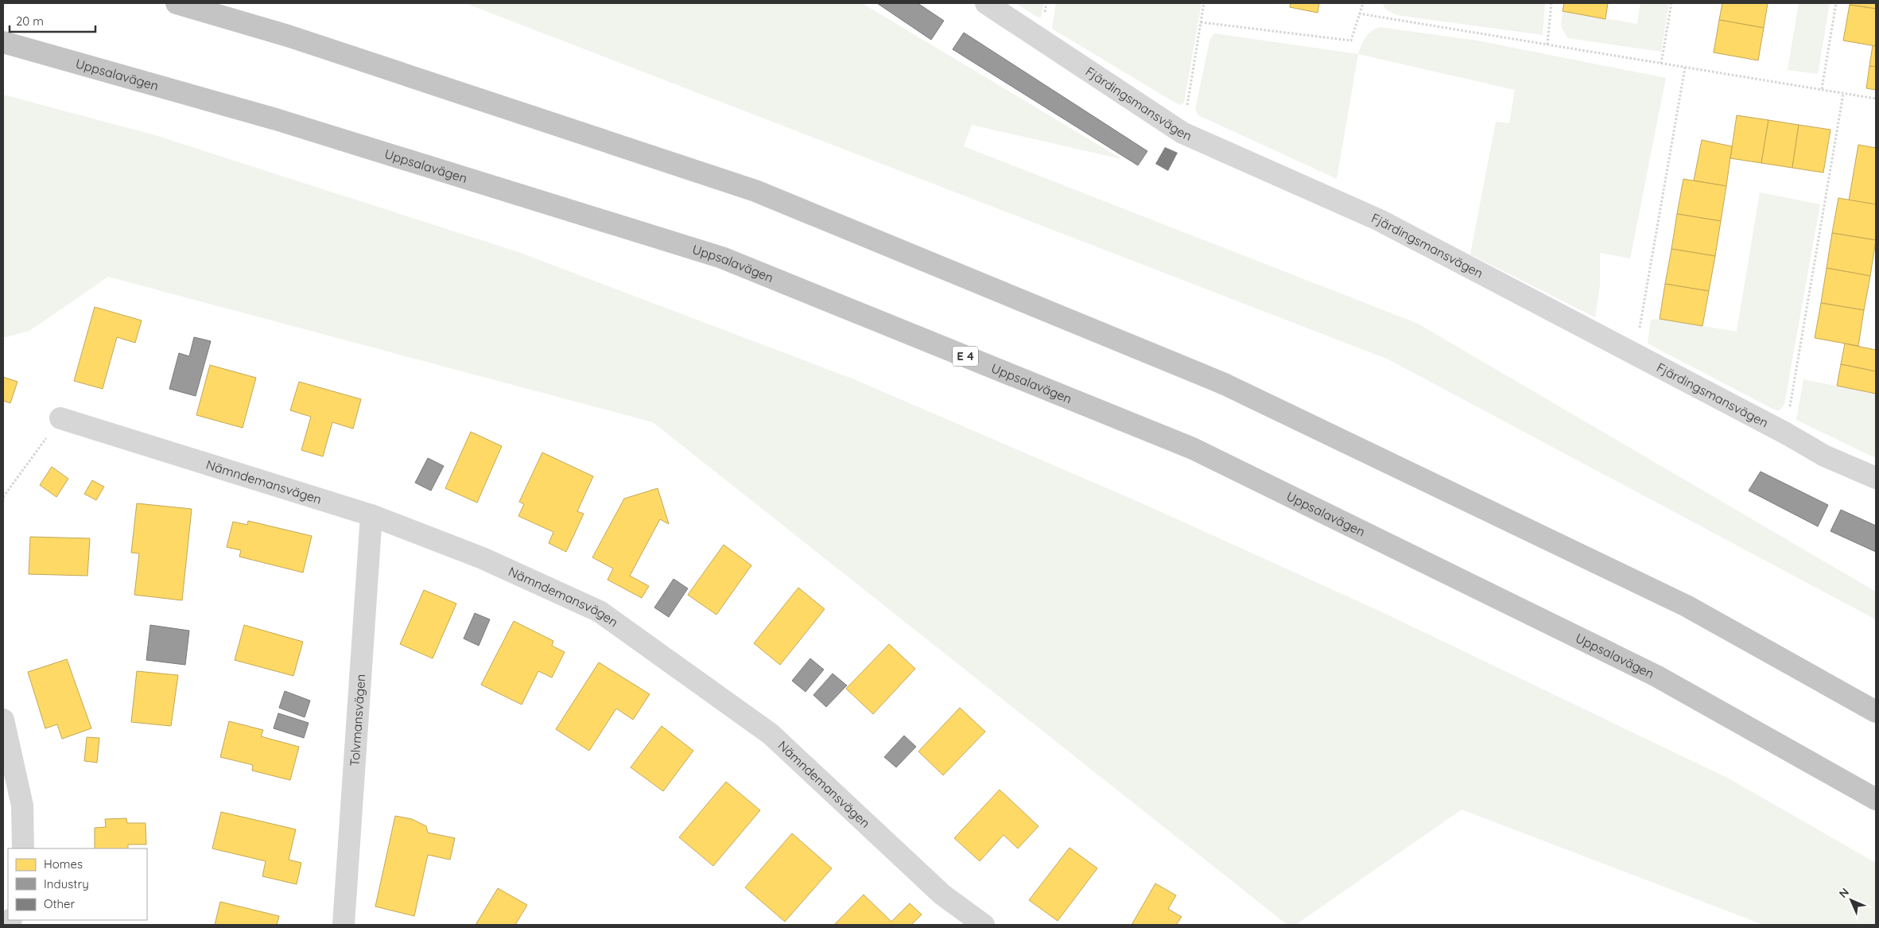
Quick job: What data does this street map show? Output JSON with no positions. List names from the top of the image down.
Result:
{
  "streets": {
    "highway": ["Uppsalavägen", "E 4"],
    "street": ["Fjärdingsmansvägen", "Nämndemansvägen", "Tolvmansvägen"]
  },
  "crossings": [
    ["Nämndemansvägen", "Tolvmansvägen"]
  ],
  "legend": ["Homes", "Industry", "Other"],
  "scale_bar": "20 m",
  "north": "top left"
}
